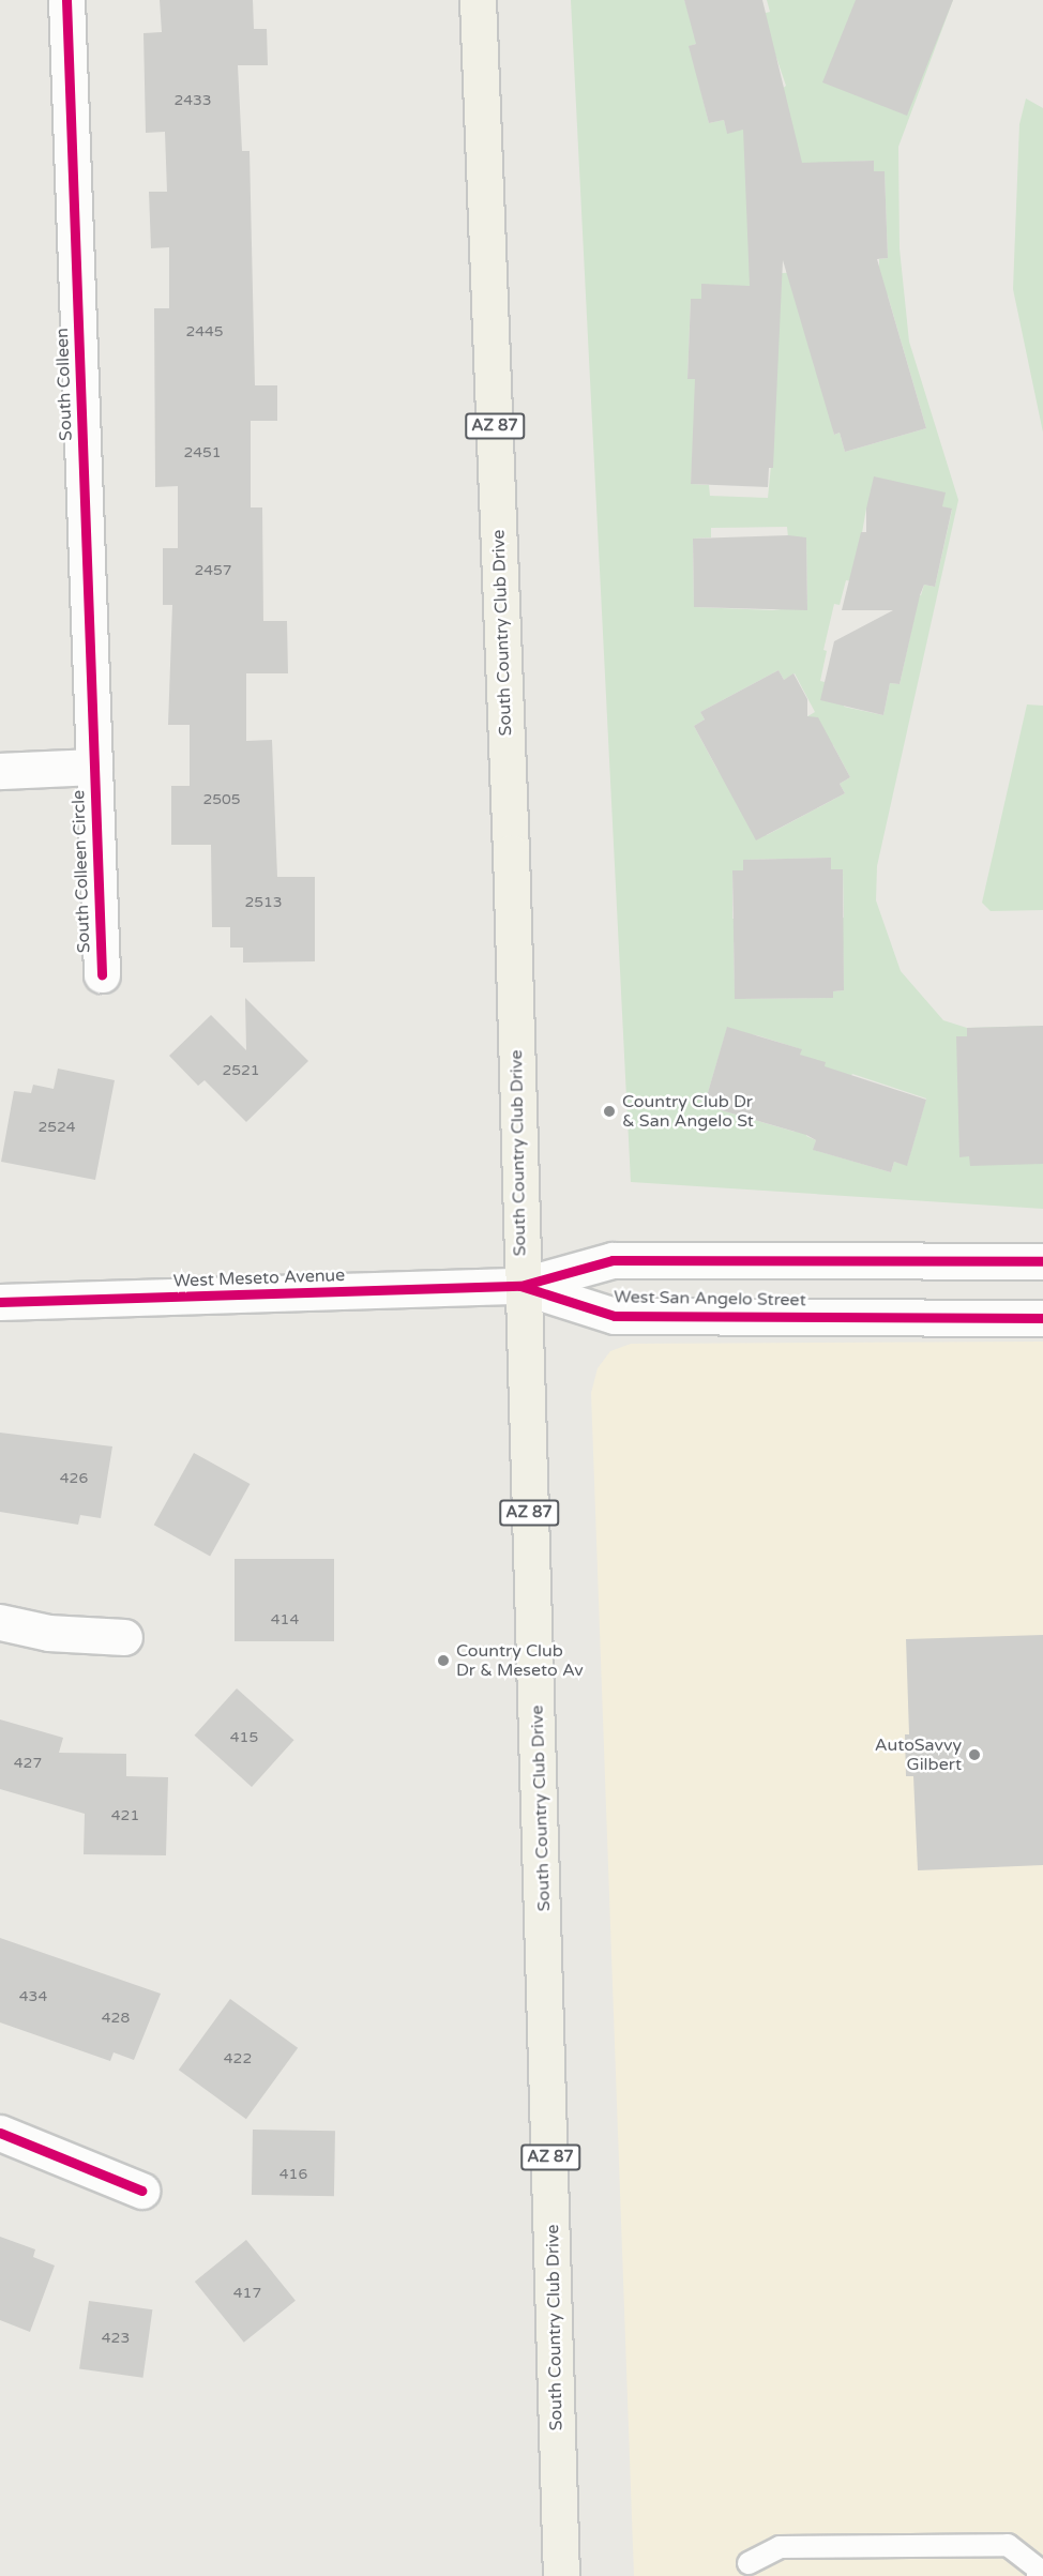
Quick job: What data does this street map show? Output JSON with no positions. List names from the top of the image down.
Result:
{
  "streets": {
    "main road": ["AZ 87", "South Country Club Drive"],
    "street": [
      "South Colleen",
      "South Colleen Circle",
      "West Meseto Avenue",
      "West San Angelo Street"
    ]
  },
  "crossings": [
    ["South Colleen", "South Colleen Circle"],
    ["South Country Club Drive", "West Meseto Avenue"],
    ["South Country Club Drive", "West San Angelo Street"],
    ["West Meseto Avenue", "West San Angelo Street"]
  ],
  "places": ["Country Club Dr & San Angelo St", "Country Club Dr & Meseto Av", "AutoSavvy Gilbert"],
  "house_numbers": [
    "2433",
    "2445",
    "2451",
    "2457",
    "2505",
    "2513",
    "2521",
    "2524",
    "426",
    "414",
    "415",
    "427",
    "421",
    "434",
    "428",
    "422",
    "416",
    "417",
    "423"
  ]
}
